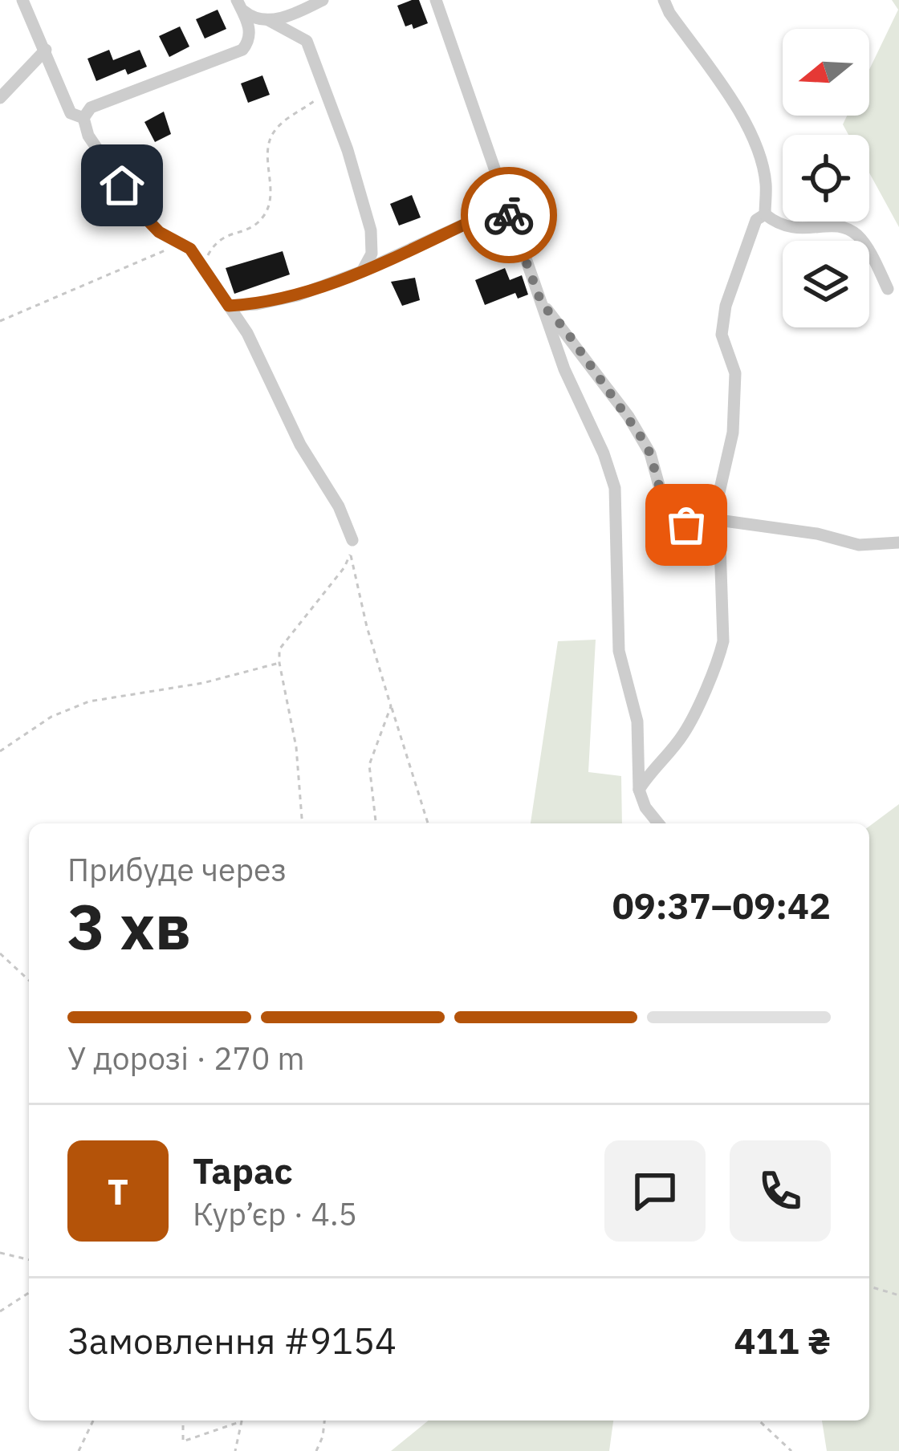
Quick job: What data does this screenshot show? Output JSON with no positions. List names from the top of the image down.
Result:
{
  "north": "left",
  "page": {
    "heading": ["3 хв", "Прибуде через", "09:37–09:42"],
    "panel": [
      "Тарас",
      "Кур’єр · 4.5",
      "Замовлення #9154",
      "411 ₴"
    ],
    "bar": "У дорозі · 270 m",
    "round": "Т"
  }
}
